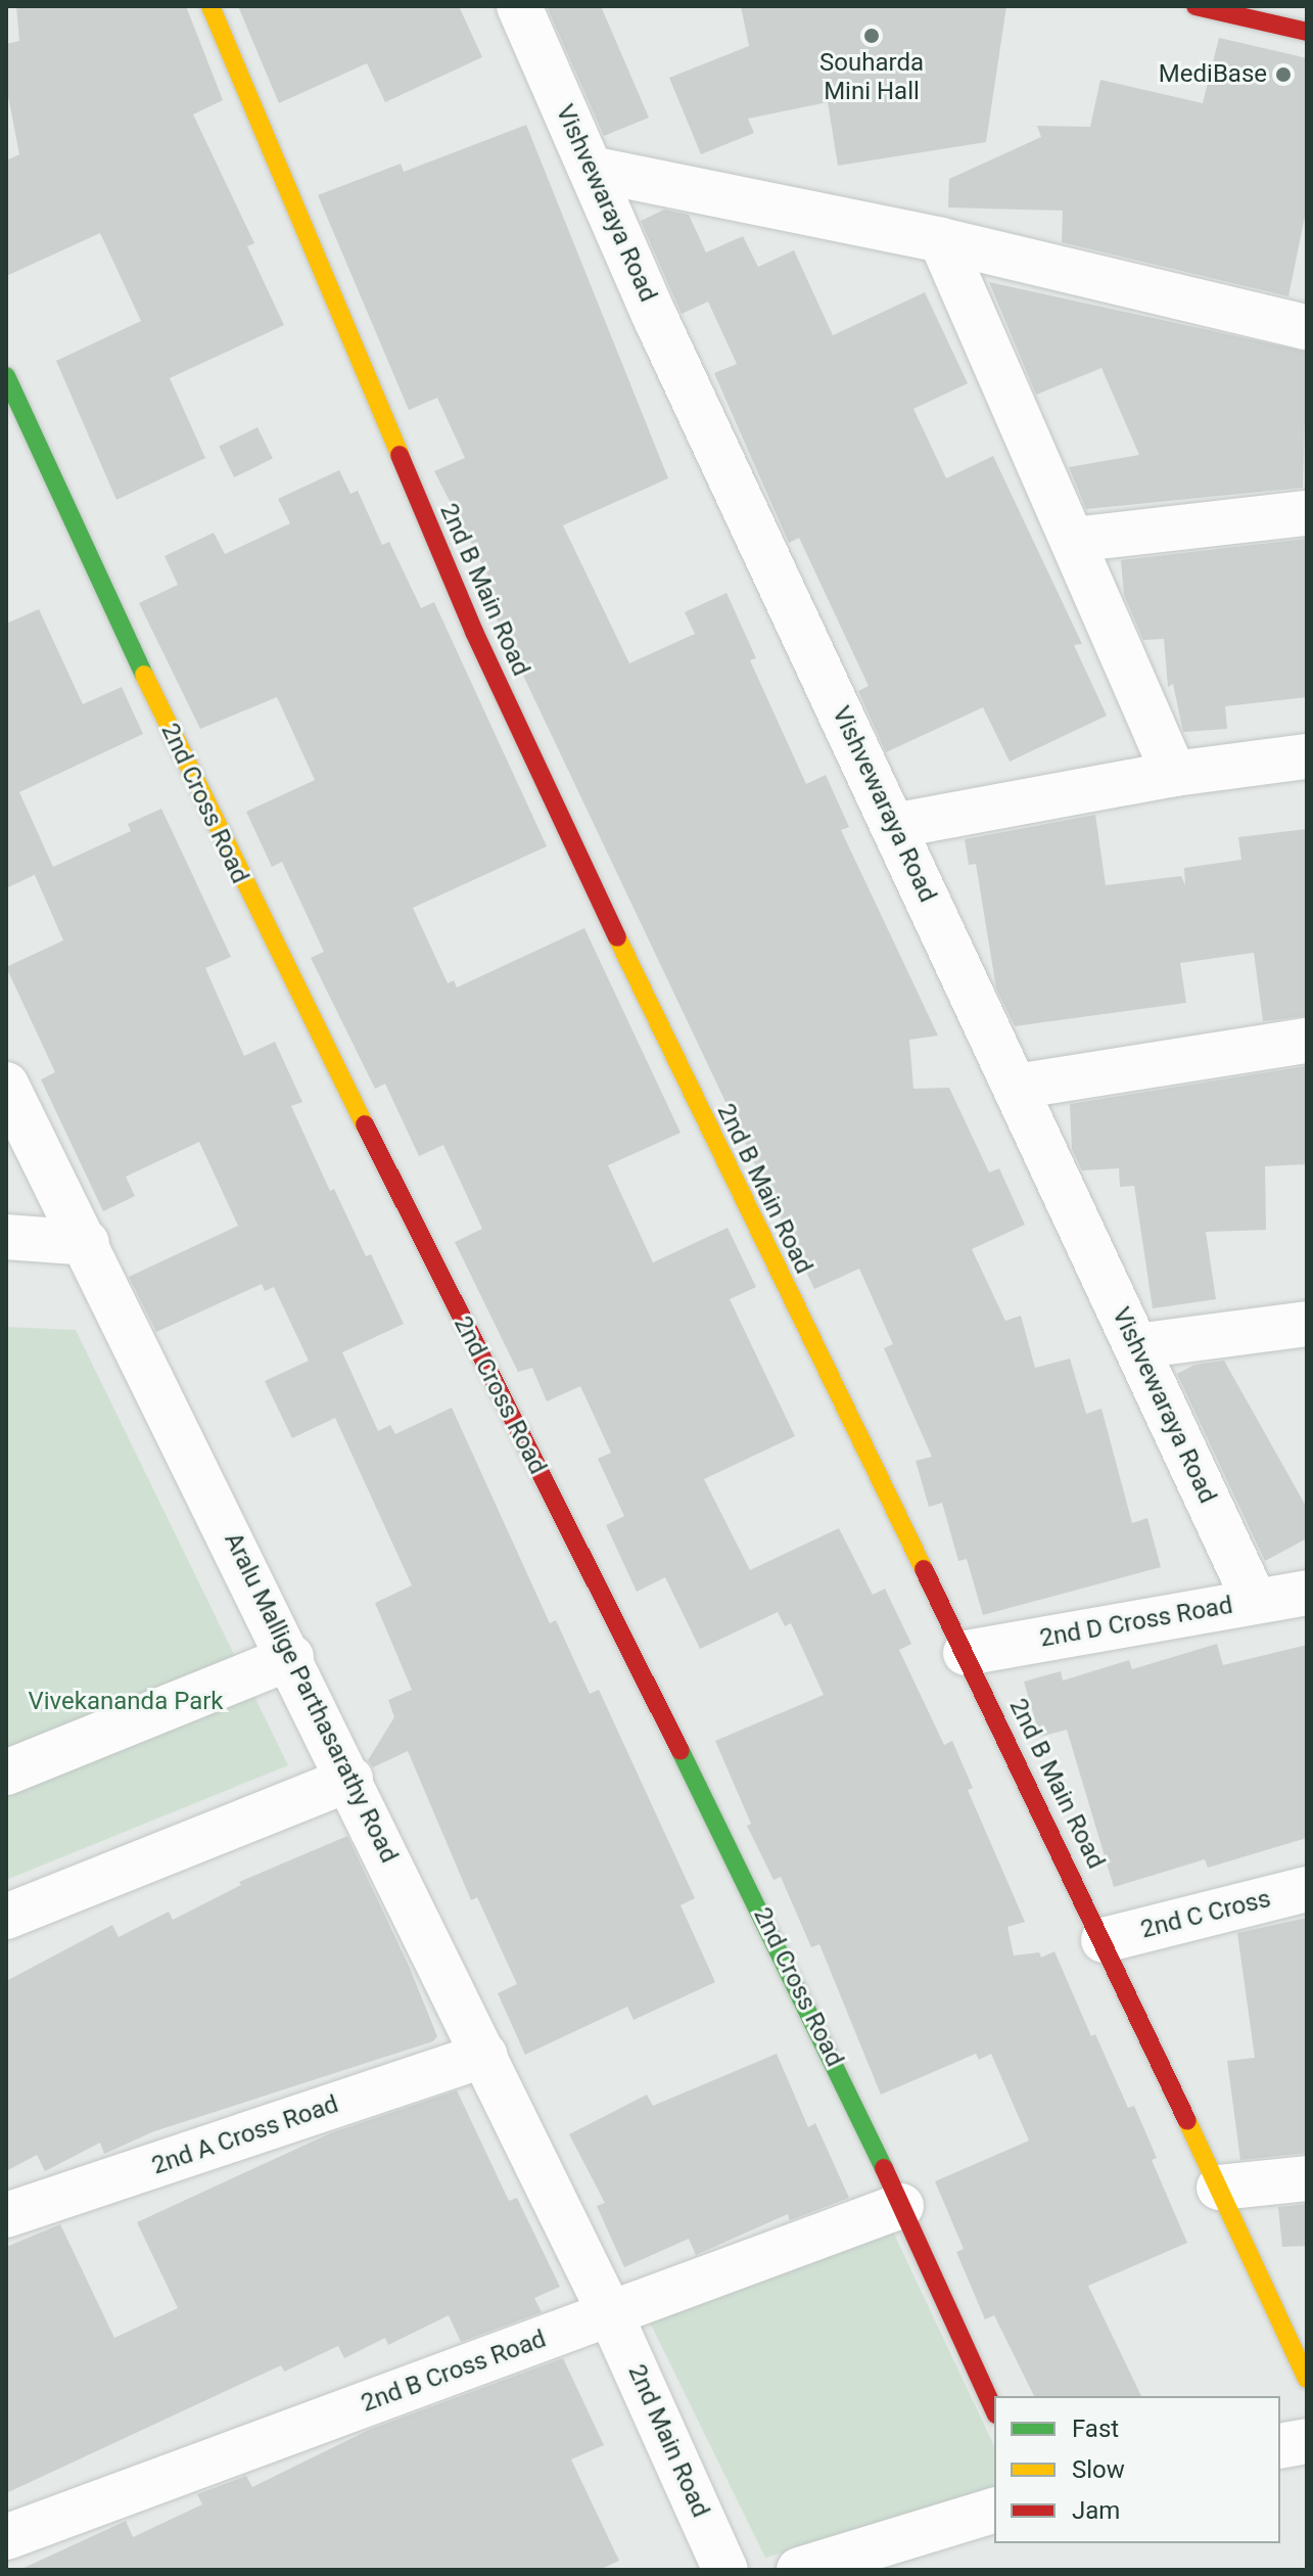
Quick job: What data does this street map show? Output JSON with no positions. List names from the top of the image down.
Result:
{
  "streets": {
    "street": [
      "Vishvewaraya Road",
      "2nd B Main Road",
      "2nd Cross Road",
      "2nd D Cross Road",
      "Aralu Mallige Parthasarathy Road",
      "2nd C Cross",
      "2nd A Cross Road",
      "2nd B Cross Road",
      "2nd Main Road"
    ]
  },
  "crossings": [
    ["Vishvewaraya Road", "2nd D Cross Road"],
    ["2nd B Main Road", "2nd D Cross Road"],
    ["2nd B Main Road", "2nd C Cross"],
    ["2nd Cross Road", "2nd B Cross Road"],
    ["Aralu Mallige Parthasarathy Road", "2nd A Cross Road"],
    ["Aralu Mallige Parthasarathy Road", "2nd B Cross Road"],
    ["Aralu Mallige Parthasarathy Road", "2nd Main Road"],
    ["2nd B Cross Road", "2nd Main Road"]
  ],
  "parks": ["Vivekananda Park"],
  "places": ["Souharda Mini Hall", "MediBase"],
  "legend": ["Fast", "Slow", "Jam"]
}
